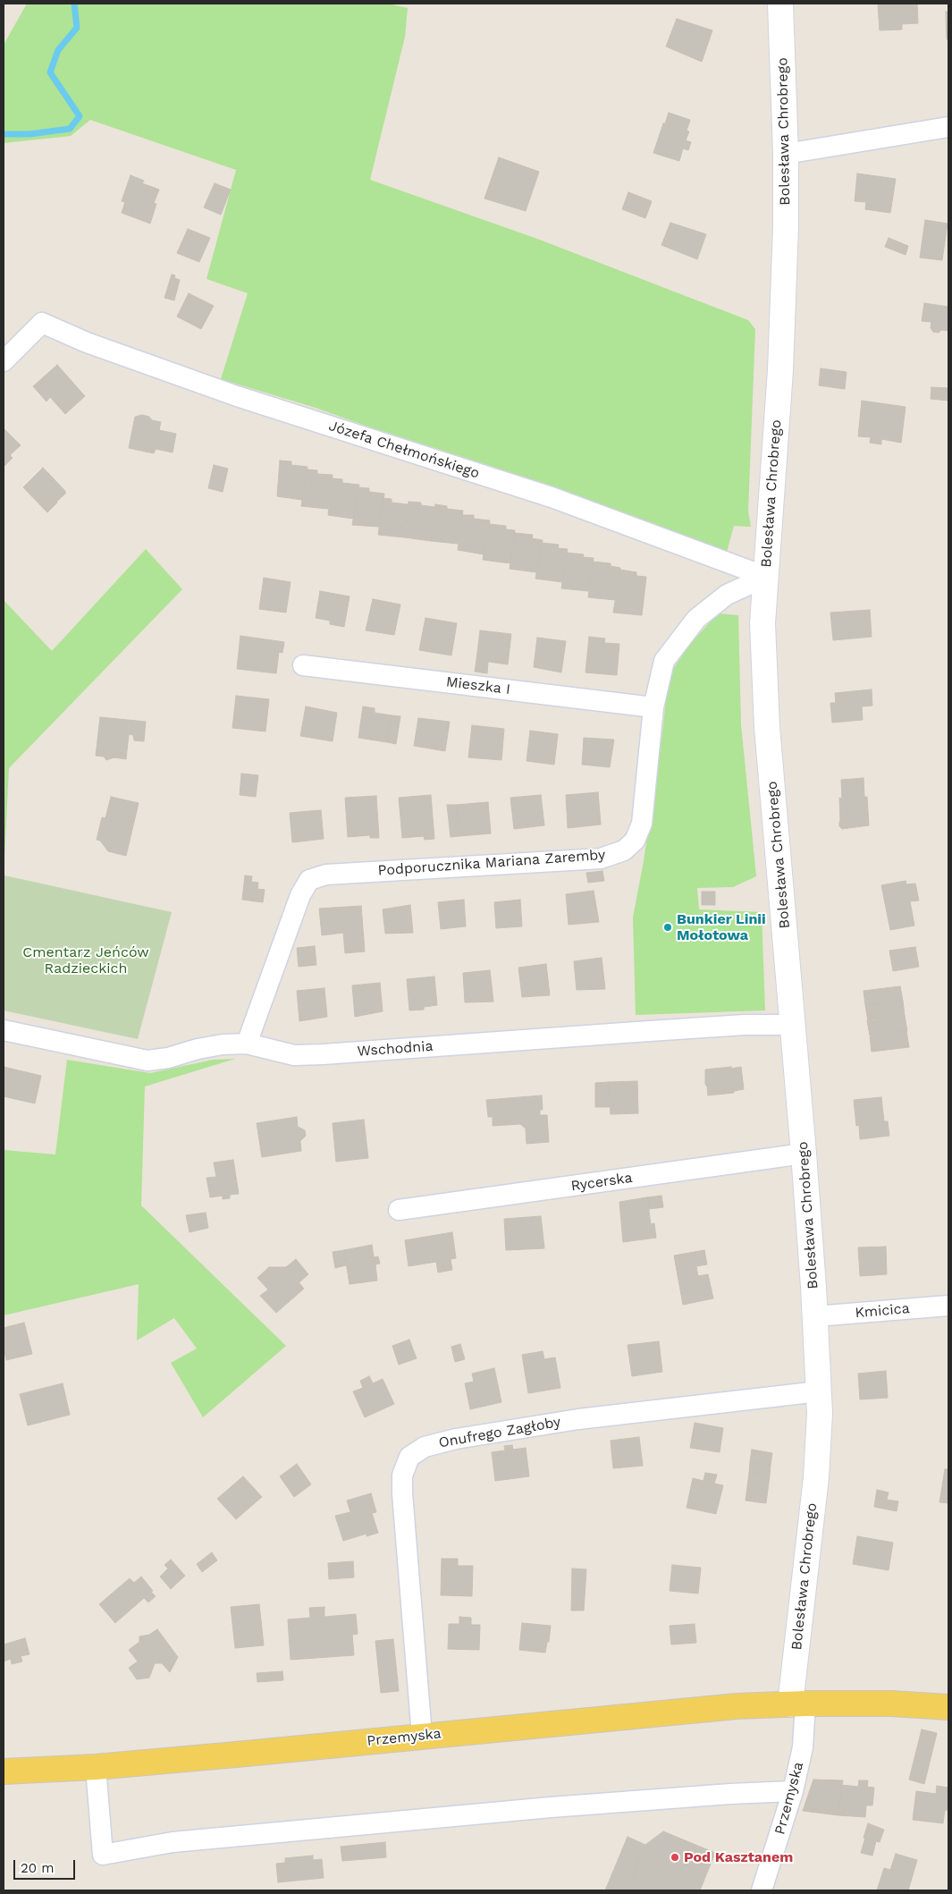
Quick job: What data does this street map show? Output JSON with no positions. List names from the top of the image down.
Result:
{
  "streets": {
    "main road": ["Przemyska"],
    "street": [
      "Bolesława Chrobrego",
      "Józefa Chełmońskiego",
      "Mieszka I",
      "Podporucznika Mariana Zaremby",
      "Wschodnia",
      "Rycerska",
      "Kmicica",
      "Onufrego Zagłoby"
    ]
  },
  "crossings": [
    ["Bolesława Chrobrego", "Józefa Chełmońskiego"],
    ["Bolesława Chrobrego", "Podporucznika Mariana Zaremby"],
    ["Bolesława Chrobrego", "Wschodnia"],
    ["Bolesława Chrobrego", "Rycerska"],
    ["Bolesława Chrobrego", "Kmicica"],
    ["Bolesława Chrobrego", "Onufrego Zagłoby"],
    ["Bolesława Chrobrego", "Przemyska"],
    ["Józefa Chełmońskiego", "Podporucznika Mariana Zaremby"],
    ["Mieszka I", "Podporucznika Mariana Zaremby"],
    ["Podporucznika Mariana Zaremby", "Wschodnia"],
    ["Onufrego Zagłoby", "Przemyska"]
  ],
  "parks": ["Cmentarz Jeńców Radzieckich"],
  "places": ["Bunkier Linii Mołotowa", "Pod Kasztanem"],
  "scale_bar": "20 m"
}
